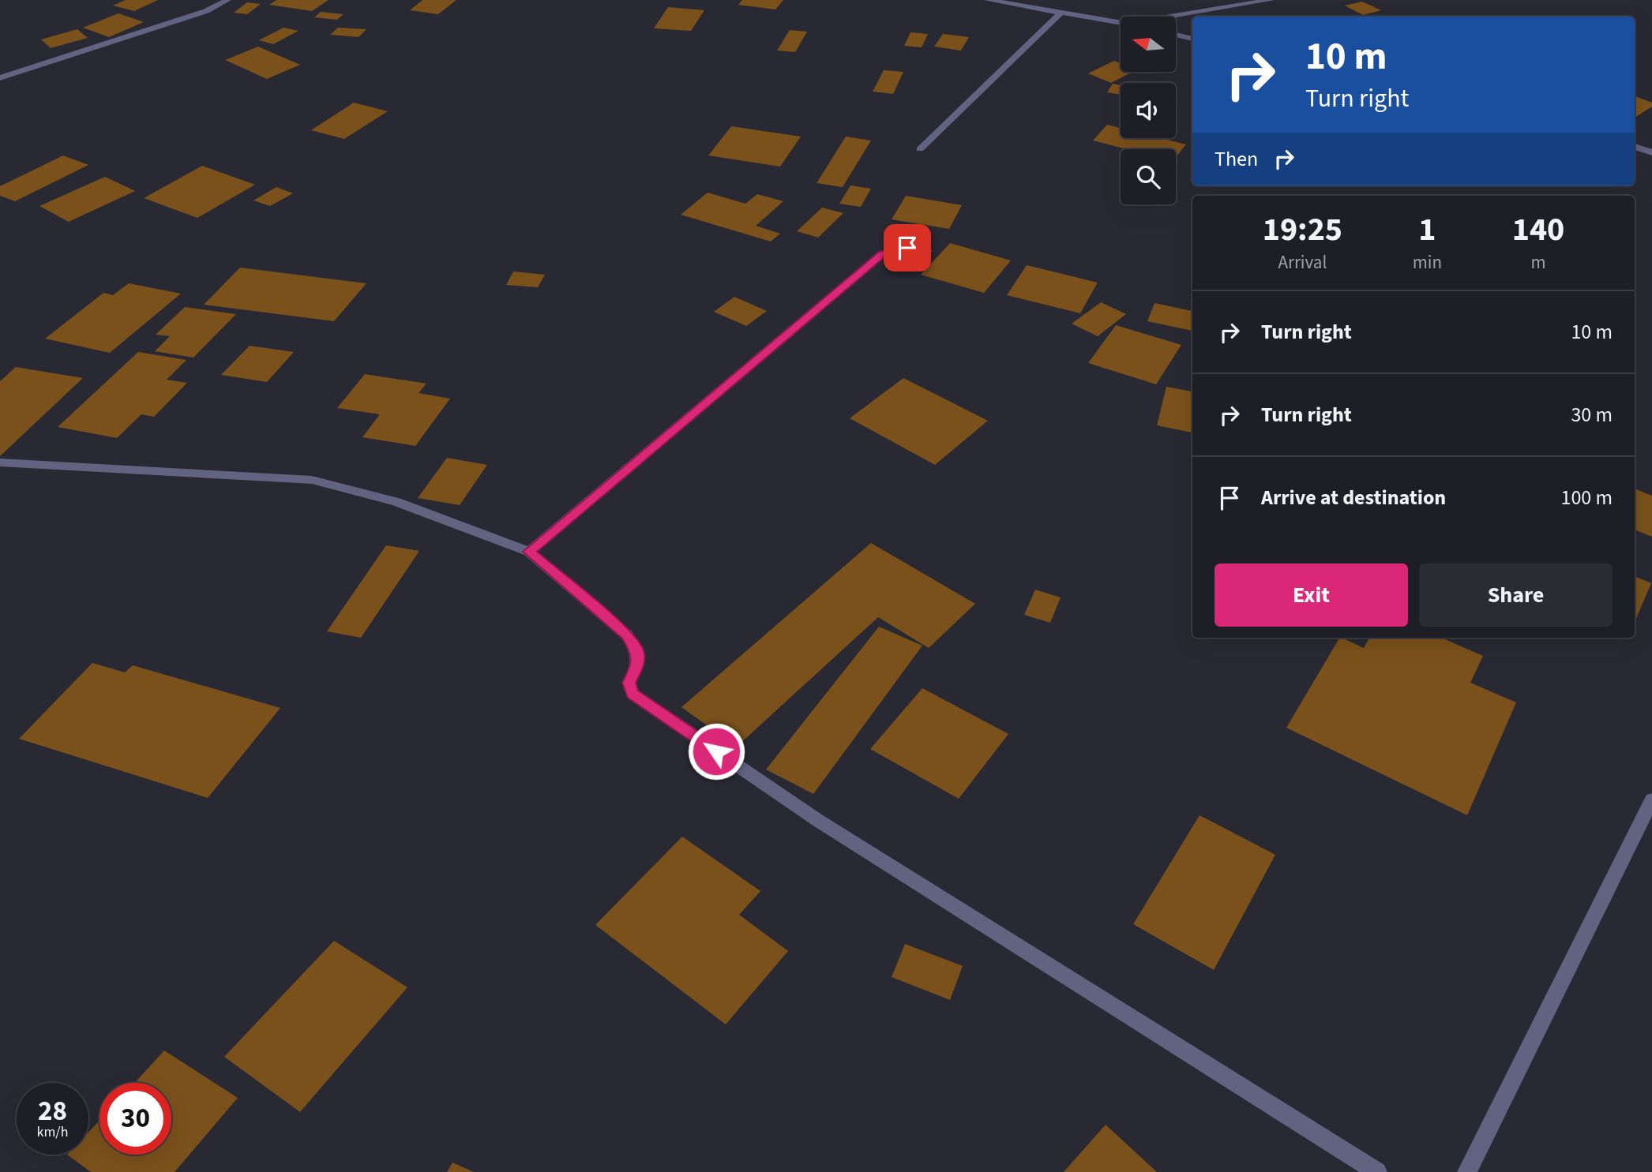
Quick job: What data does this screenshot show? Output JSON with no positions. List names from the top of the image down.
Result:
{
  "north": "left",
  "page": {
    "turn": ["10 m", "Turn right"],
    "then": "Then",
    "eta": [
      "19:25",
      "Arrival",
      "1",
      "min",
      "140",
      "m"
    ],
    "list": [
      {
        "name": "Turn right",
        "value": "10 m"
      },
      {
        "name": "Turn right",
        "value": "30 m"
      },
      {
        "name": "Arrive at destination",
        "value": "100 m"
      }
    ],
    "buttons": ["Exit", "Share"],
    "speed": "28 km/h",
    "limit": "30"
  }
}
